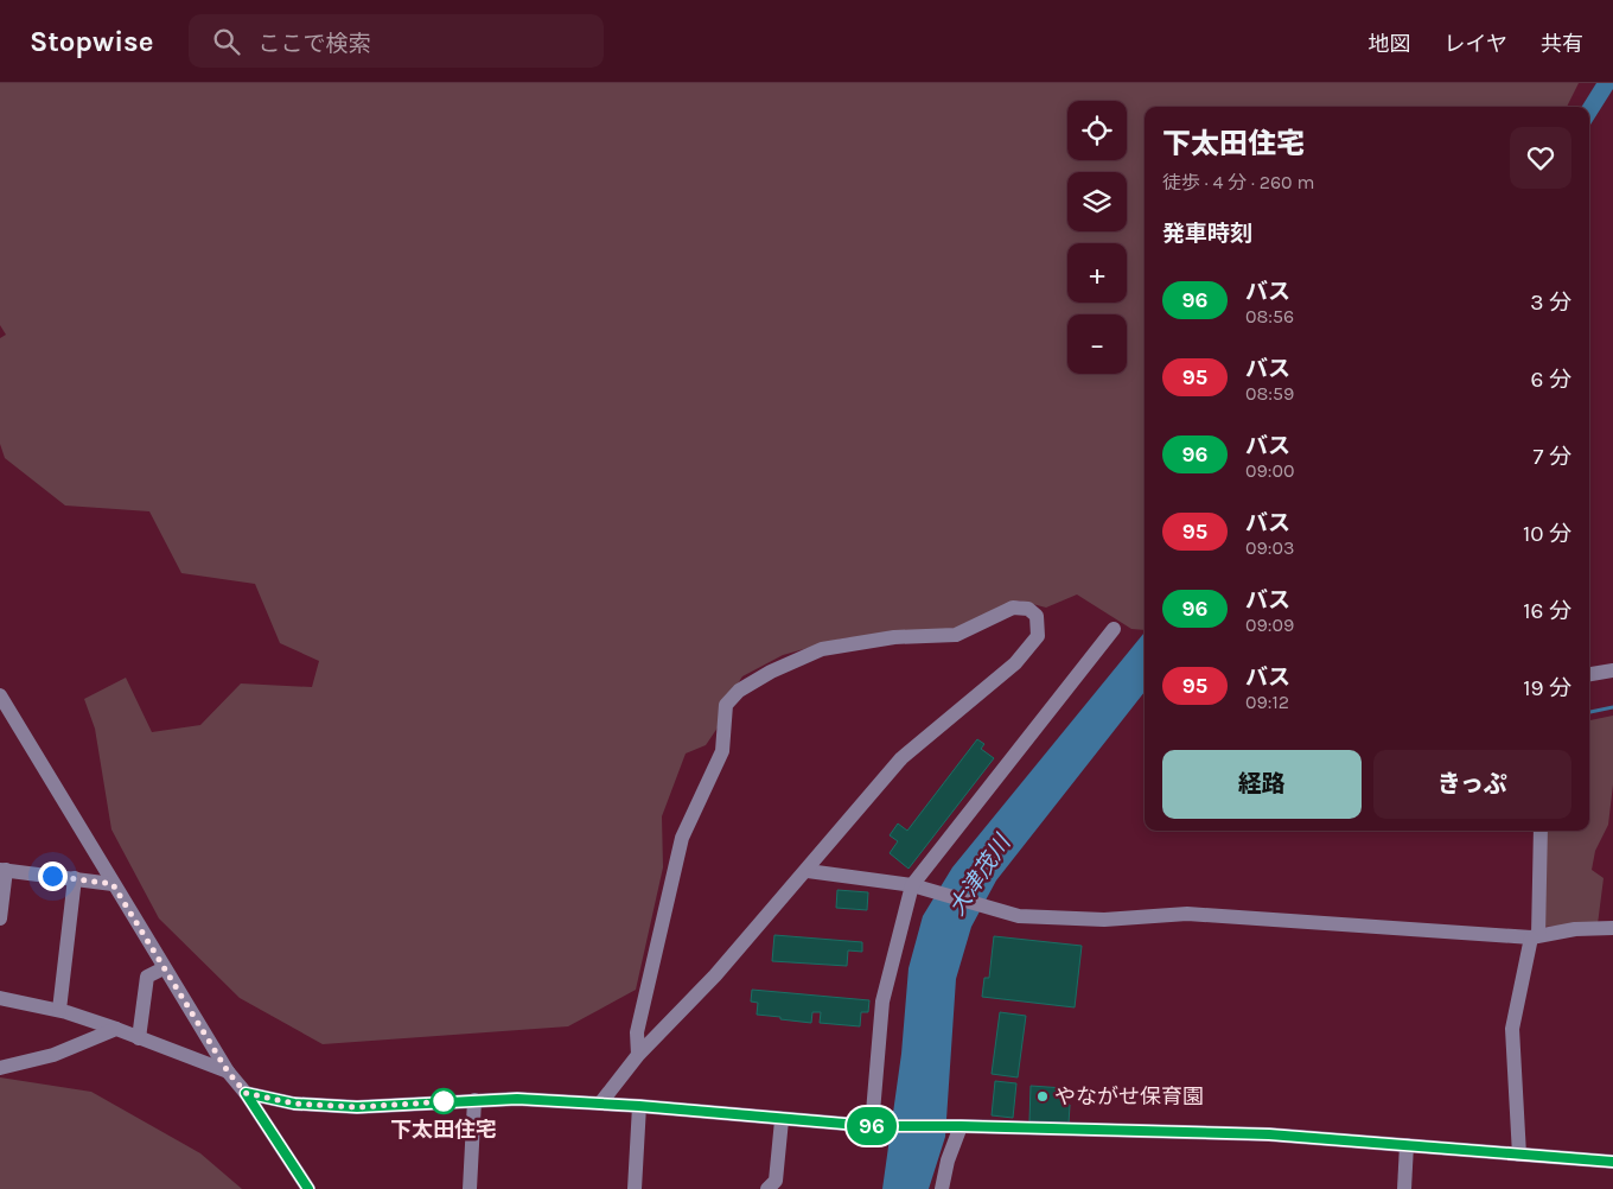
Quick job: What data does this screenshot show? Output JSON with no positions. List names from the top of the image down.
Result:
{
  "water": ["大津茂川"],
  "places": ["やながせ保育園", "下太田住宅"],
  "lines": ["bus line 96"],
  "page": {
    "header": "Stopwise",
    "search": "ここで検索",
    "nav": ["地図", "レイヤ", "共有"],
    "on_map": "96",
    "map_buttons": ["+", "−"],
    "heading": [
      ["下太田住宅", "徒歩 · 4 分 · 260 m"],
      "発車時刻"
    ],
    "list": [
      {
        "mark": "96",
        "name": "バス",
        "note": "08:56",
        "value": "3 分"
      },
      {
        "mark": "95",
        "name": "バス",
        "note": "08:59",
        "value": "6 分"
      },
      {
        "mark": "96",
        "name": "バス",
        "note": "09:00",
        "value": "7 分"
      },
      {
        "mark": "95",
        "name": "バス",
        "note": "09:03",
        "value": "10 分"
      },
      {
        "mark": "96",
        "name": "バス",
        "note": "09:09",
        "value": "16 分"
      },
      {
        "mark": "95",
        "name": "バス",
        "note": "09:12",
        "value": "19 分"
      }
    ],
    "buttons": ["経路", "きっぷ"]
  }
}
